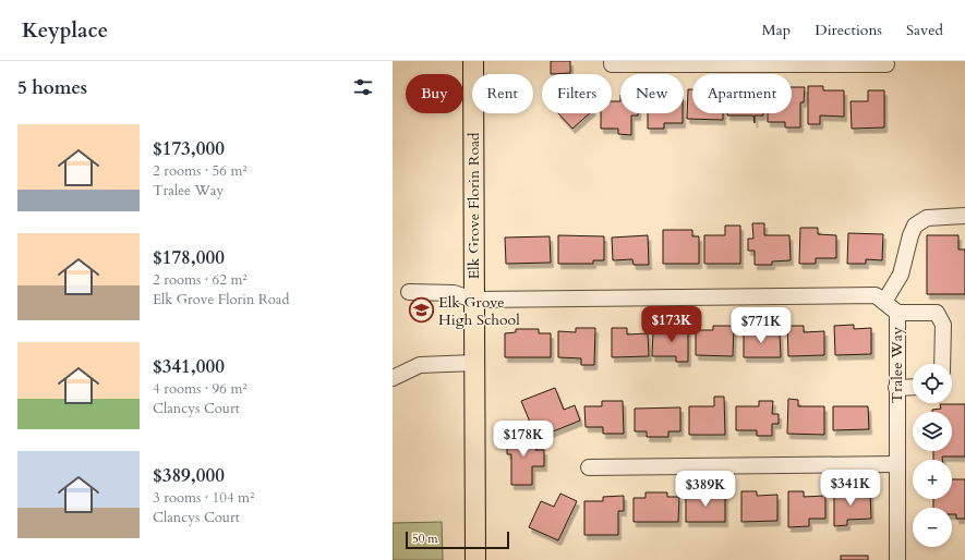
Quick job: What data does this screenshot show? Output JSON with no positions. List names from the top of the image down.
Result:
{
  "streets": {
    "main road": ["Elk Grove Florin Road"],
    "street": ["Tralee Way"]
  },
  "crossings": [
    ["Elk Grove Florin Road", "Tralee Way"]
  ],
  "places": {
    "school or university": ["Elk Grove High School"]
  },
  "scale_bar": "50 m",
  "page": {
    "header": "Keyplace",
    "nav": ["Map", "Directions", "Saved"],
    "heading": "5 homes",
    "chip": [
      "Buy",
      "Rent",
      "Filters",
      "New",
      "Apartment"
    ],
    "list": [
      {
        "name": "$173,000",
        "note": "2 rooms · 56 m² · Tralee Way"
      },
      {
        "name": "$178,000",
        "note": "2 rooms · 62 m² · Elk Grove Florin Road"
      },
      {
        "name": "$341,000",
        "note": "4 rooms · 96 m² · Clancys Court"
      },
      {
        "name": "$389,000",
        "note": "3 rooms · 104 m² · Clancys Court"
      }
    ],
    "price": [
      "$173K",
      "$771K",
      "$178K",
      "$341K",
      "$389K"
    ],
    "map_buttons": ["+", "−"],
    "scale": "50 m"
  }
}
